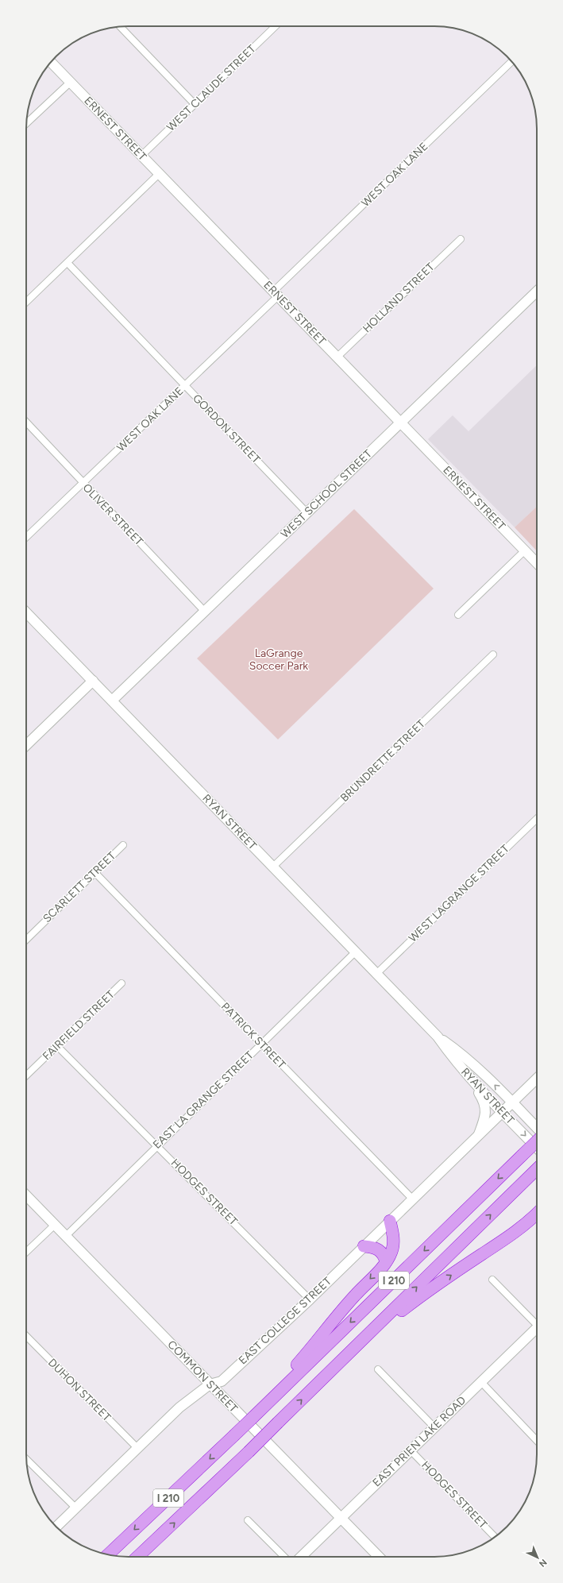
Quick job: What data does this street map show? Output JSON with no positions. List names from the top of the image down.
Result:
{
  "streets": {
    "highway": ["I 210"],
    "street": [
      "WEST CLAUDE STREET",
      "ERNEST STREET",
      "WEST OAK LANE",
      "HOLLAND STREET",
      "GORDON STREET",
      "WEST SCHOOL STREET",
      "OLIVER STREET",
      "BRUNDRETTE STREET",
      "RYAN STREET",
      "SCARLETT STREET",
      "WEST LAGRANGE STREET",
      "FAIRFIELD STREET",
      "PATRICK STREET",
      "EAST LA GRANGE STREET",
      "HODGES STREET",
      "EAST COLLEGE STREET",
      "COMMON STREET",
      "DUHON STREET",
      "EAST PRIEN LAKE ROAD"
    ]
  },
  "crossings": [
    ["WEST CLAUDE STREET", "ERNEST STREET"],
    ["ERNEST STREET", "WEST OAK LANE"],
    ["ERNEST STREET", "HOLLAND STREET"],
    ["ERNEST STREET", "WEST SCHOOL STREET"],
    ["WEST OAK LANE", "GORDON STREET"],
    ["WEST OAK LANE", "OLIVER STREET"],
    ["GORDON STREET", "WEST SCHOOL STREET"],
    ["WEST SCHOOL STREET", "OLIVER STREET"],
    ["WEST SCHOOL STREET", "RYAN STREET"],
    ["BRUNDRETTE STREET", "RYAN STREET"],
    ["RYAN STREET", "WEST LAGRANGE STREET"],
    ["RYAN STREET", "EAST LA GRANGE STREET"],
    ["RYAN STREET", "EAST COLLEGE STREET"],
    ["SCARLETT STREET", "PATRICK STREET"],
    ["FAIRFIELD STREET", "HODGES STREET"],
    ["PATRICK STREET", "EAST LA GRANGE STREET"],
    ["PATRICK STREET", "EAST COLLEGE STREET"],
    ["EAST LA GRANGE STREET", "HODGES STREET"],
    ["EAST LA GRANGE STREET", "COMMON STREET"],
    ["HODGES STREET", "EAST COLLEGE STREET"],
    ["HODGES STREET", "EAST PRIEN LAKE ROAD"],
    ["EAST COLLEGE STREET", "COMMON STREET"],
    ["EAST COLLEGE STREET", "DUHON STREET"],
    ["COMMON STREET", "EAST PRIEN LAKE ROAD"]
  ],
  "parks": ["LaGrange Soccer Park"],
  "north": "bottom right"
}
